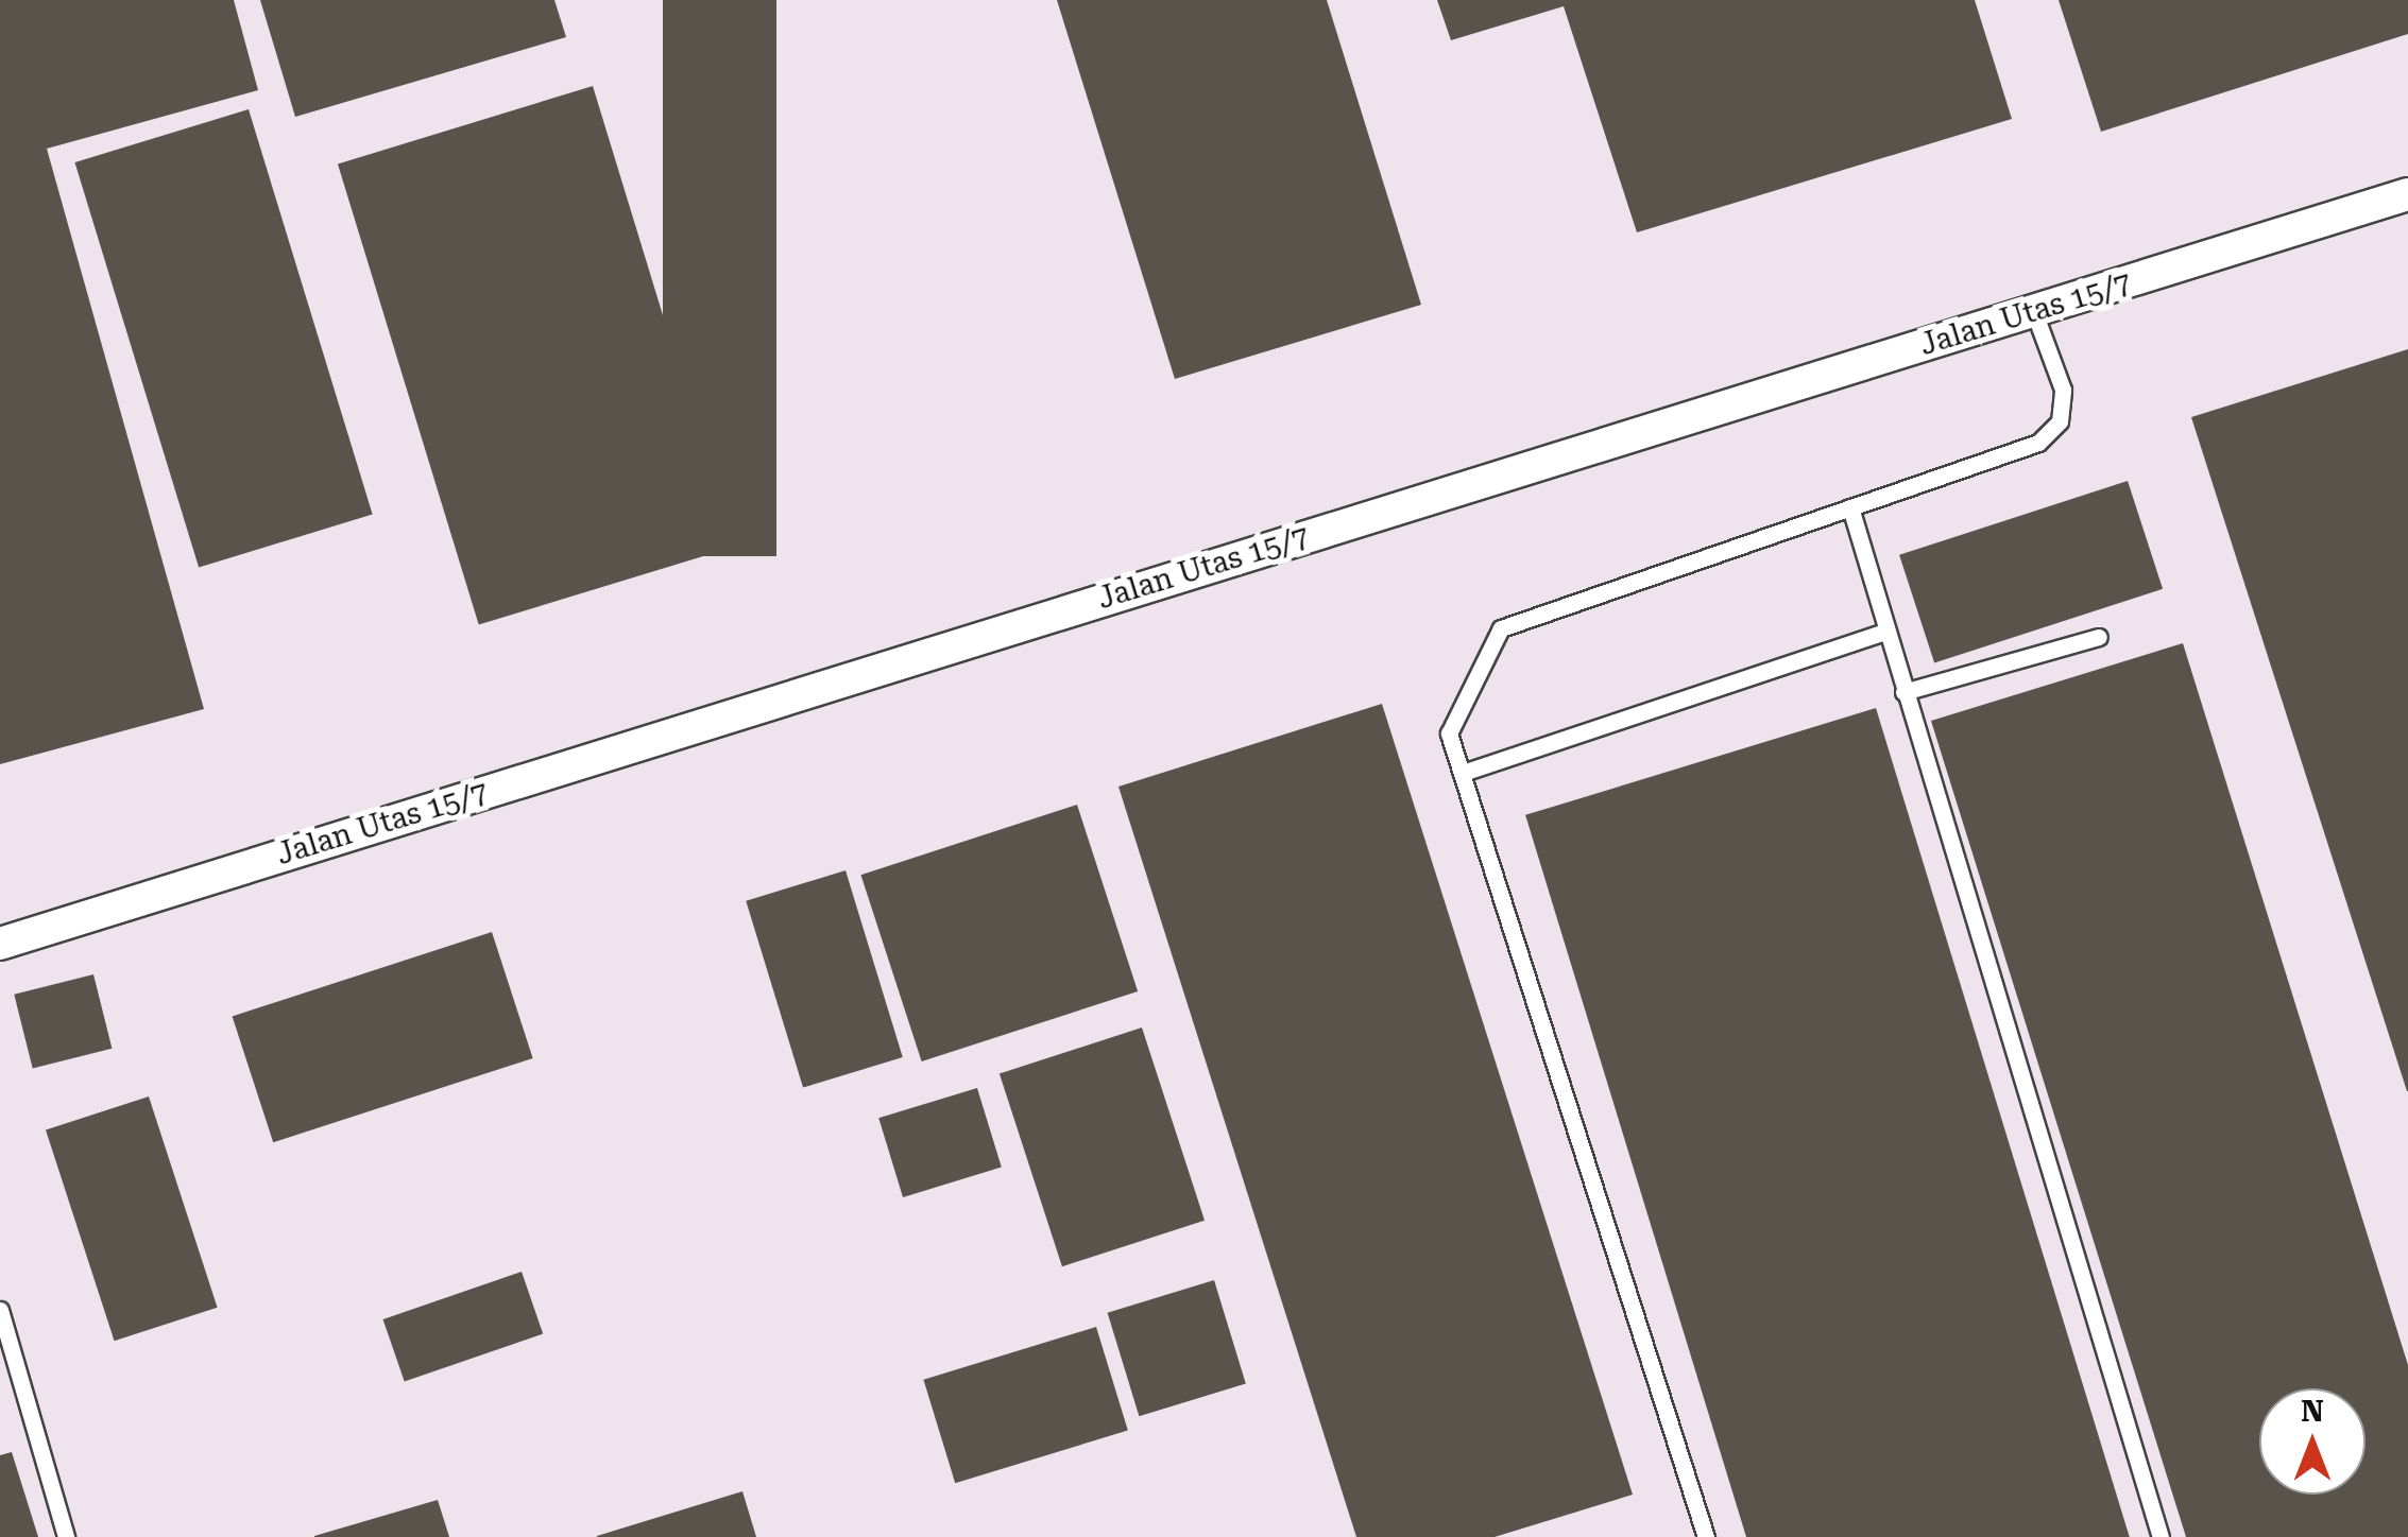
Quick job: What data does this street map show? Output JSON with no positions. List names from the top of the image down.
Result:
{
  "streets": {
    "street": ["Jalan Utas 15/7"]
  },
  "north": "top"
}
